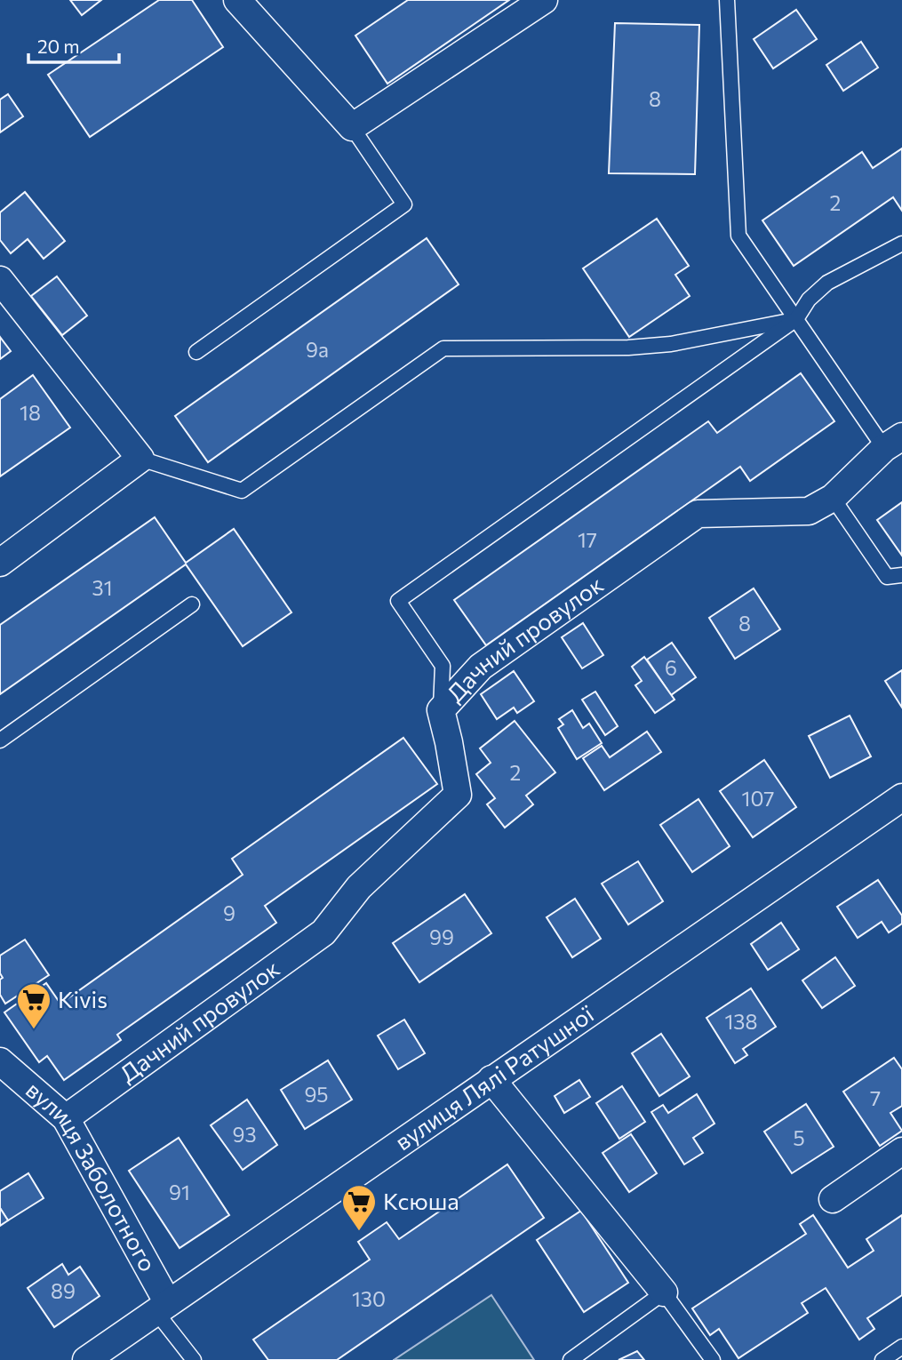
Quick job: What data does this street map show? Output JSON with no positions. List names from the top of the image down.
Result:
{
  "streets": {
    "street": ["Дачний провулок", "вулиця Лялі Ратушної", "вулиця Заболотного"]
  },
  "crossings": [
    ["Дачний провулок", "вулиця Заболотного"],
    ["вулиця Лялі Ратушної", "вулиця Заболотного"]
  ],
  "places": {
    "supermarket": ["Kivis", "Ксюша"]
  },
  "house_numbers": [
    "8",
    "2",
    "9а",
    "18",
    "17",
    "31",
    "8",
    "6",
    "2",
    "107",
    "9",
    "99",
    "138",
    "95",
    "7",
    "93",
    "5",
    "91",
    "89",
    "130"
  ],
  "scale_bar": "20 m"
}
